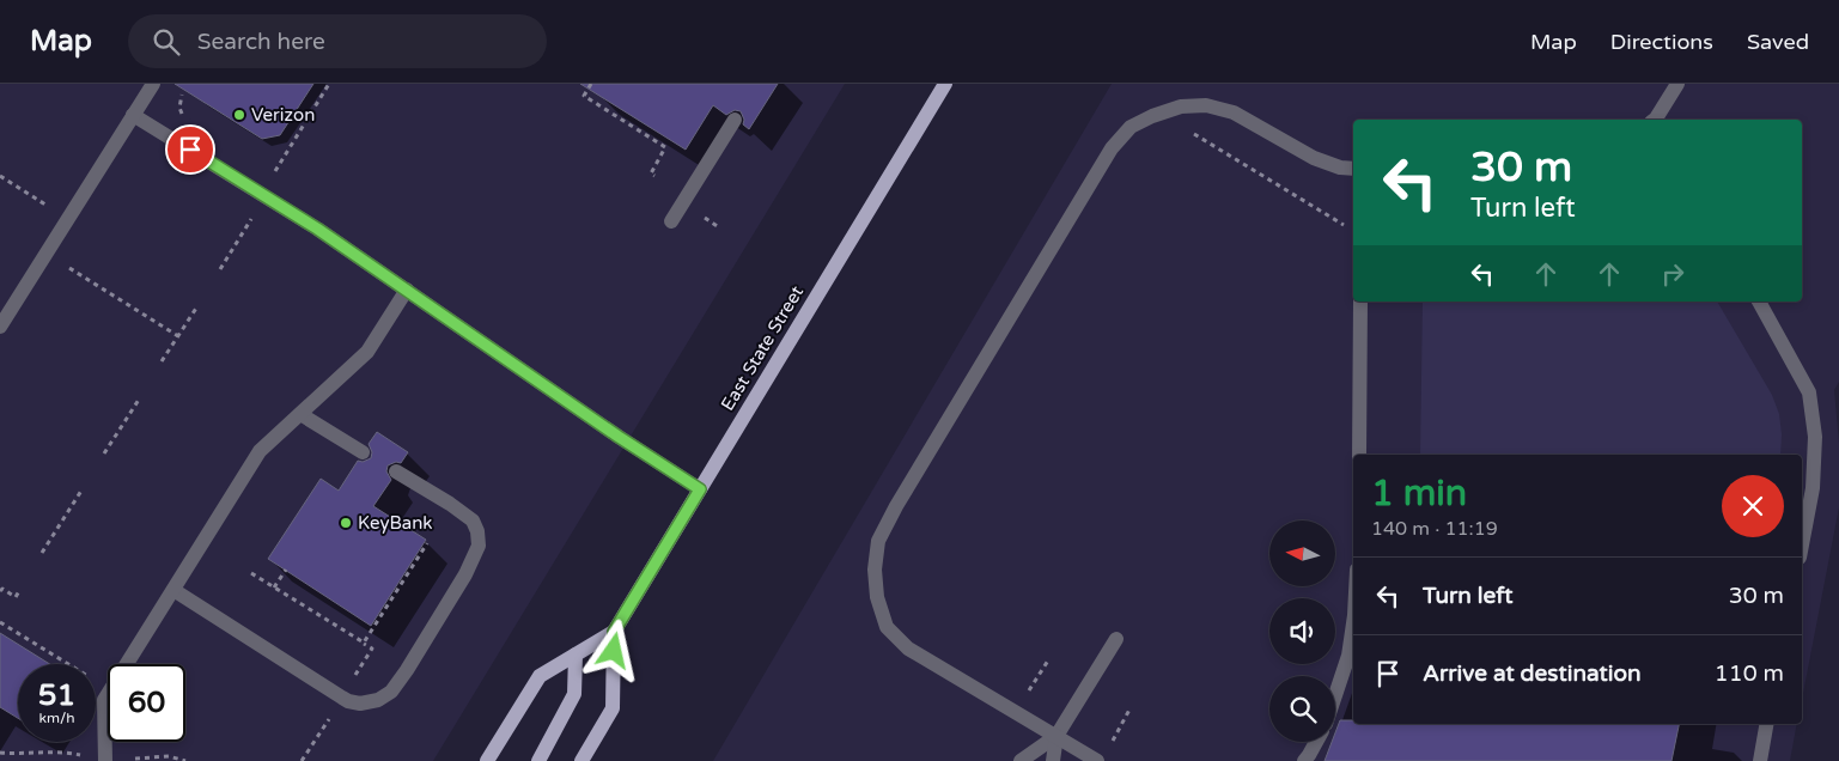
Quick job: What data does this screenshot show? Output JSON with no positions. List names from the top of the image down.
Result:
{
  "streets": {
    "main road": ["East State Street"]
  },
  "places": ["Verizon", "KeyBank"],
  "north": "left",
  "page": {
    "header": "Map",
    "search": "Search here",
    "nav": ["Map", "Directions", "Saved"],
    "turn": ["30 m", "Turn left"],
    "heading": ["1 min", "140 m · 11:19"],
    "list": [
      {
        "name": "Turn left",
        "value": "30 m"
      },
      {
        "name": "Arrive at destination",
        "value": "110 m"
      }
    ],
    "speed": "51 km/h",
    "limit": "60"
  }
}
